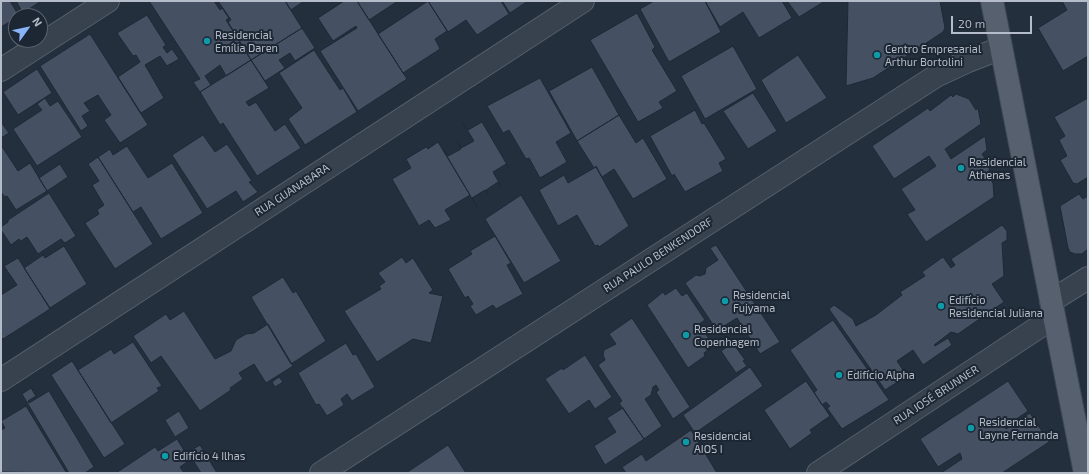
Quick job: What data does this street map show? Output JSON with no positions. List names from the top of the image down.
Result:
{
  "streets": {
    "street": ["RUA GUANABARA", "RUA PAULO BENKENDORF", "RUA JOSÉ BRUNNER"]
  },
  "places": [
    "Residencial Emília Daren",
    "Centro Empresarial Arthur Bortolini",
    "Residencial Athenas",
    "Residencial Fujyama",
    "Edifício Residencial Juliana",
    "Residencial Copenhagem",
    "Edifício Alpha",
    "Residencial Layne Fernanda",
    "Residencial AIOS I",
    "Edifício 4 Ilhas"
  ],
  "scale_bar": "20 m",
  "north": "top right"
}
